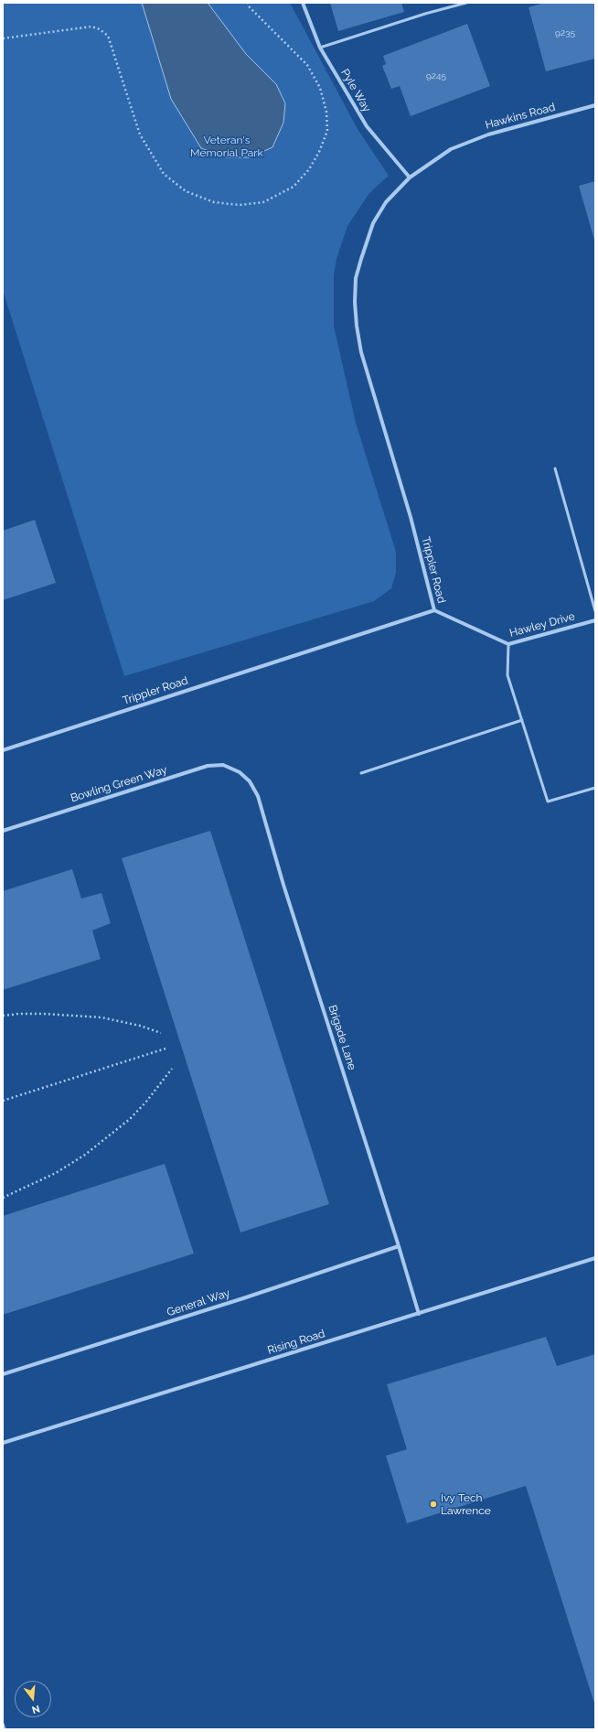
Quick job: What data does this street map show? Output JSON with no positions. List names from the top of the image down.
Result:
{
  "streets": {
    "street": [
      "Pyle Way",
      "Hawkins Road",
      "Trippler Road",
      "Hawley Drive",
      "Bowling Green Way",
      "Brigade Lane",
      "General Way",
      "Rising Road"
    ]
  },
  "crossings": [
    ["Pyle Way", "Trippler Road"],
    ["Hawkins Road", "Trippler Road"],
    ["Trippler Road", "Hawley Drive"],
    ["Bowling Green Way", "Brigade Lane"],
    ["Brigade Lane", "General Way"],
    ["Brigade Lane", "Rising Road"]
  ],
  "parks": ["Veteran's Memorial Park"],
  "places": ["Ivy Tech Lawrence"],
  "house_numbers": ["9235", "9245"],
  "north": "bottom"
}
